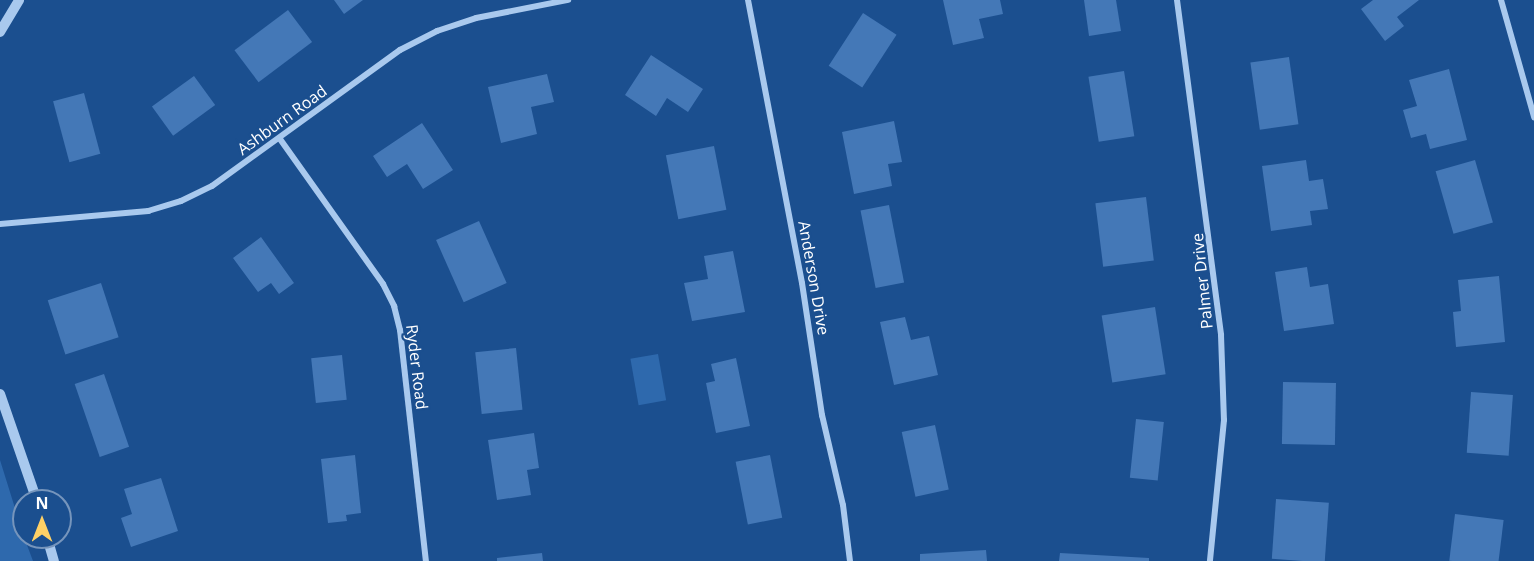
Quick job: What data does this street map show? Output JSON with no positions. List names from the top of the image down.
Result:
{
  "streets": {
    "street": [
      "Ashburn Road",
      "Anderson Drive",
      "Palmer Drive",
      "Ryder Road"
    ]
  },
  "crossings": [
    ["Ashburn Road", "Ryder Road"]
  ],
  "north": "top"
}
